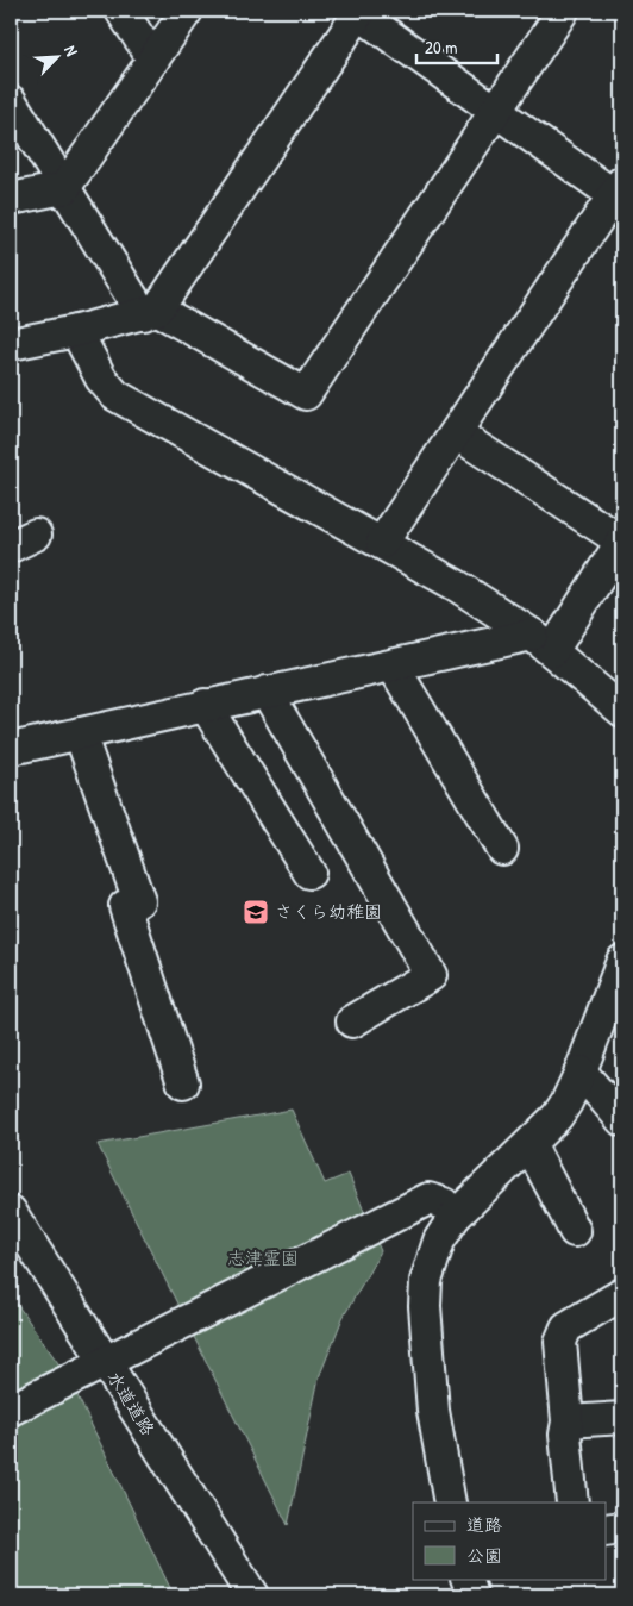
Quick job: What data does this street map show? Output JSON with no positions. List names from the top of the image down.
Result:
{
  "streets": {
    "street": ["水道道路"]
  },
  "parks": ["志津霊園"],
  "places": {
    "school or university": ["さくら幼稚園"]
  },
  "legend": ["道路", "公園"],
  "scale_bar": "20 m",
  "north": "top right"
}
